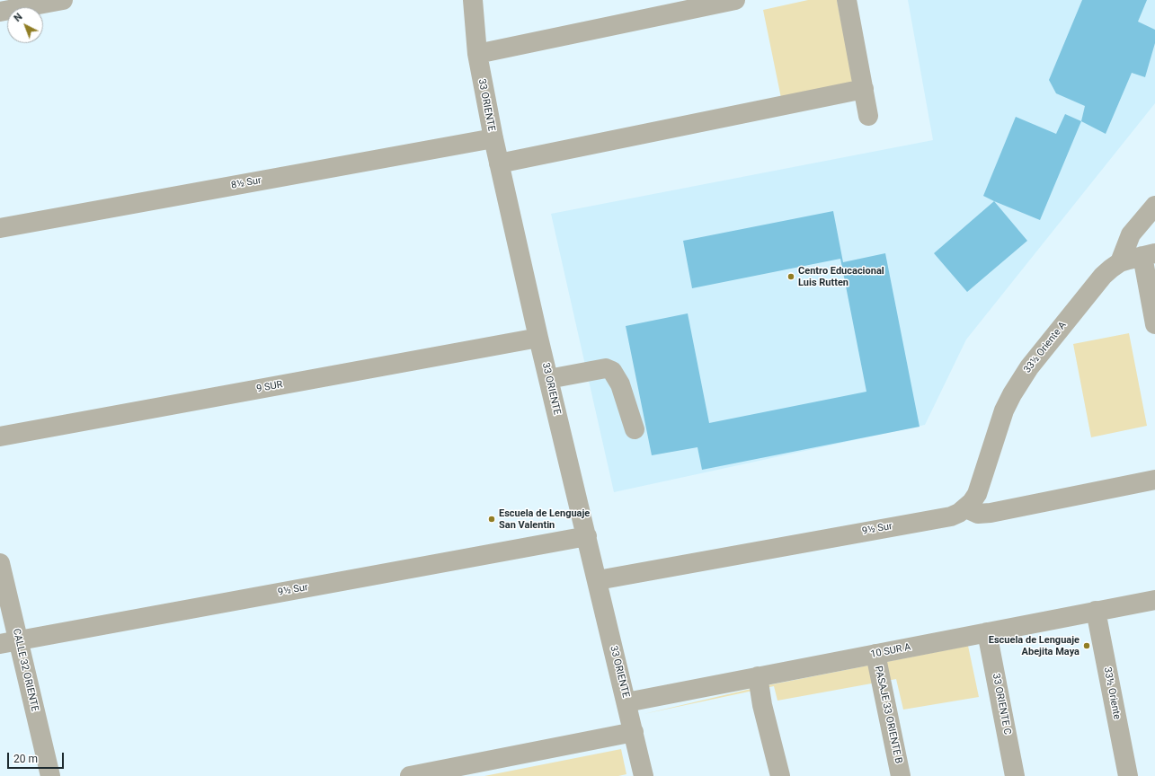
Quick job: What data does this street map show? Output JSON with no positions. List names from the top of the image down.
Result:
{
  "streets": {
    "street": [
      "33 ORIENTE",
      "8½ Sur",
      "33½ Oriente A",
      "9 SUR",
      "9½ Sur",
      "10 SUR A",
      "CALLE 32 ORIENTE",
      "33½ Oriente",
      "33 ORIENTE C",
      "PASAJE 33 ORIENTE B"
    ]
  },
  "crossings": [
    ["33 ORIENTE", "8½ Sur"],
    ["33 ORIENTE", "9 SUR"],
    ["33 ORIENTE", "9½ Sur"],
    ["33 ORIENTE", "10 SUR A"],
    ["33½ Oriente A", "9½ Sur"],
    ["9½ Sur", "CALLE 32 ORIENTE"],
    ["10 SUR A", "33½ Oriente"],
    ["10 SUR A", "33 ORIENTE C"],
    ["10 SUR A", "PASAJE 33 ORIENTE B"]
  ],
  "places": ["Centro Educacional Luis Rutten", "Escuela de Lenguaje San Valentin", "Escuela de Lenguaje Abejita Maya"],
  "scale_bar": "20 m",
  "north": "top left"
}
